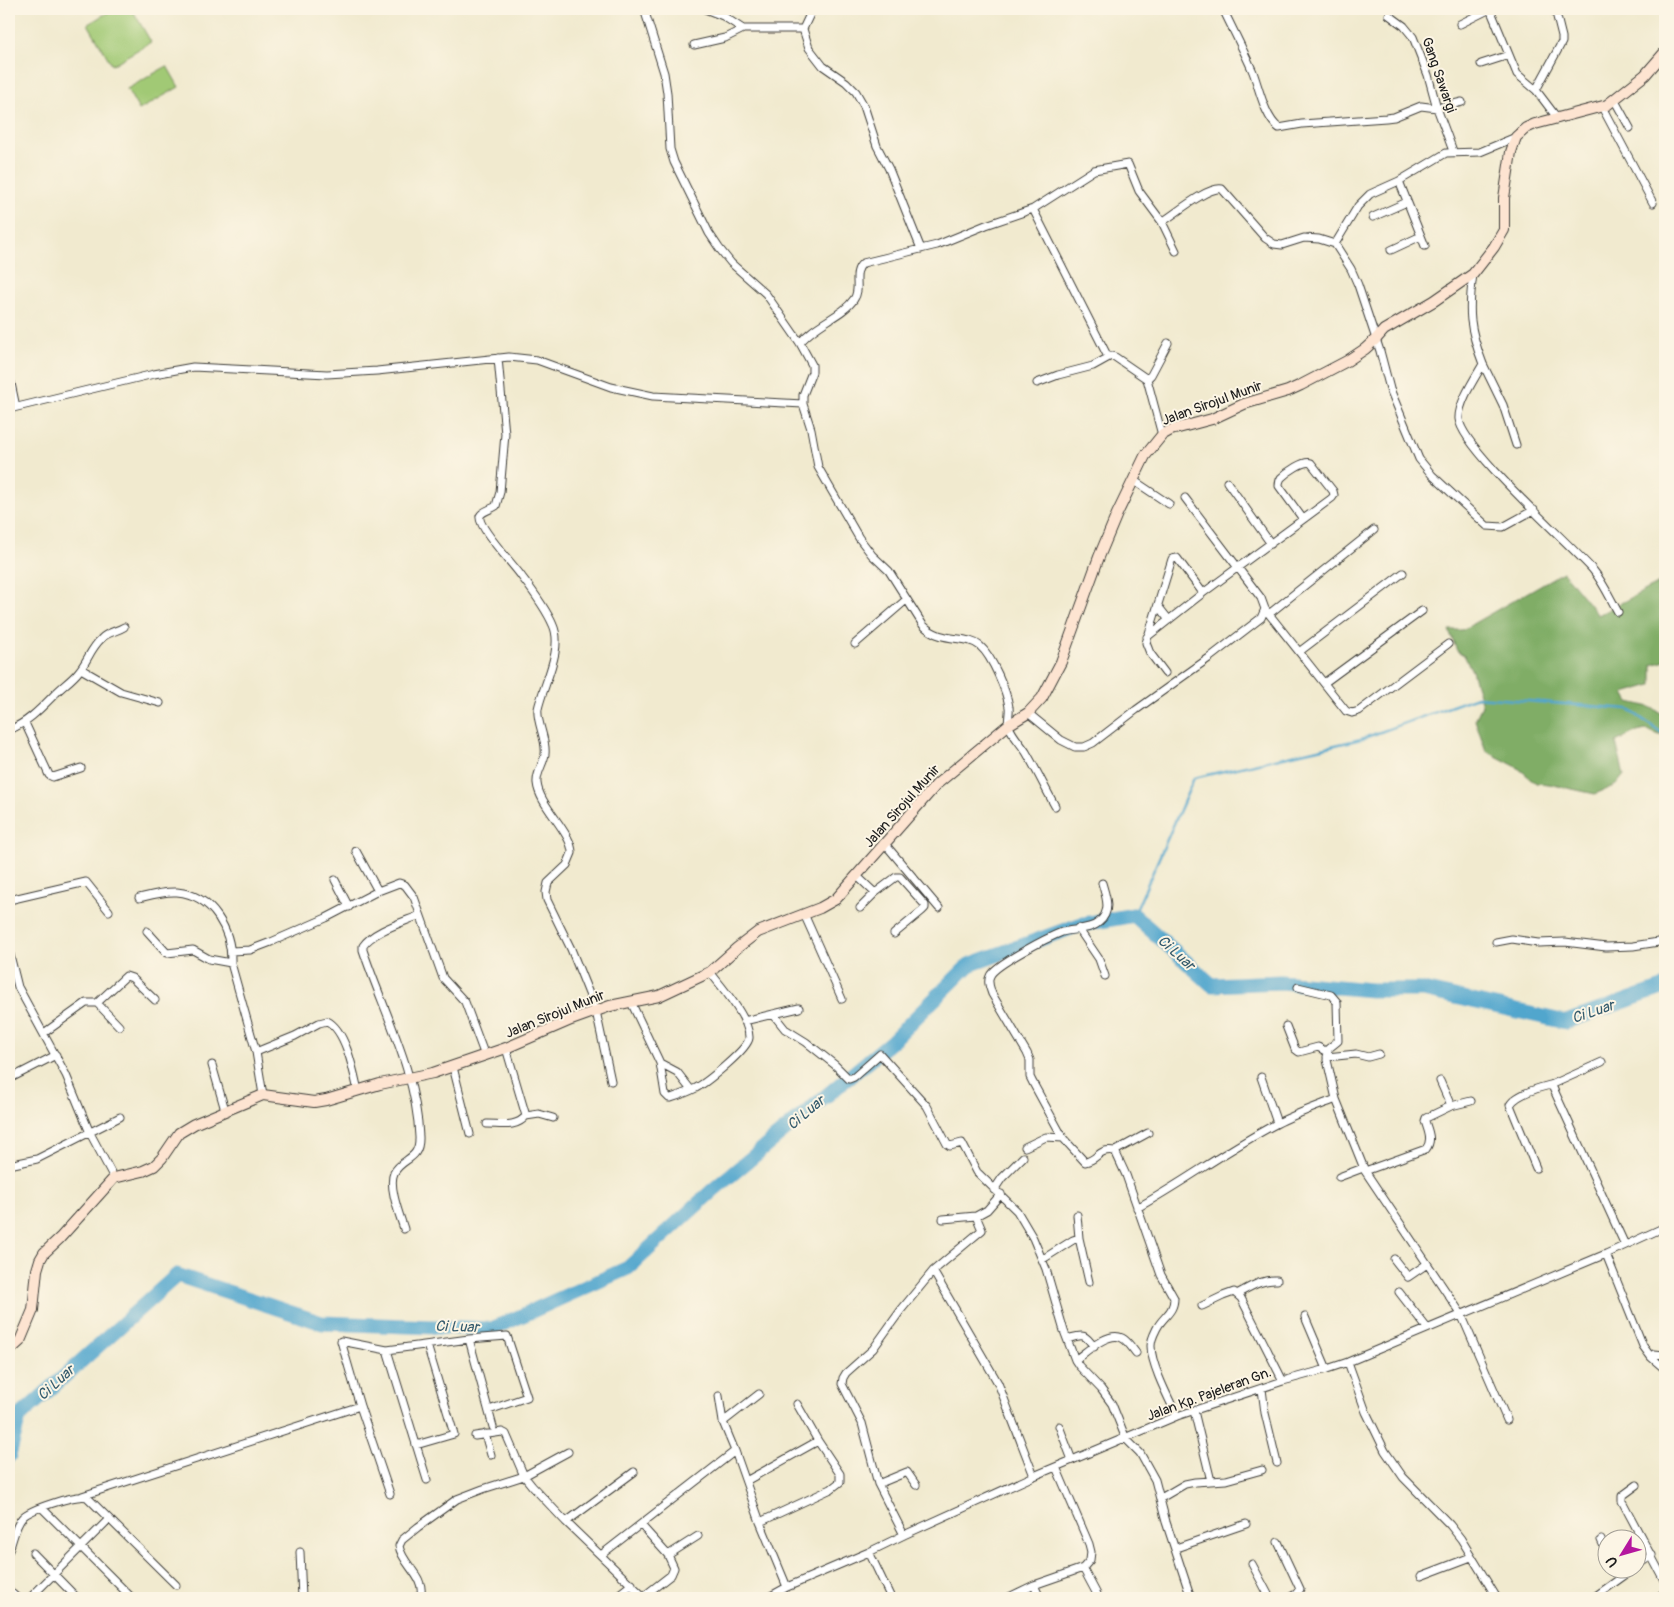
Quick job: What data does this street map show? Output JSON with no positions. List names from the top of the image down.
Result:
{
  "streets": {
    "street": ["Gang Sawargi", "Jalan Sirojul Munir", "Jalan Kp. Pajeleran Gn."]
  },
  "water": ["Ci Luar"],
  "north": "bottom left"
}
